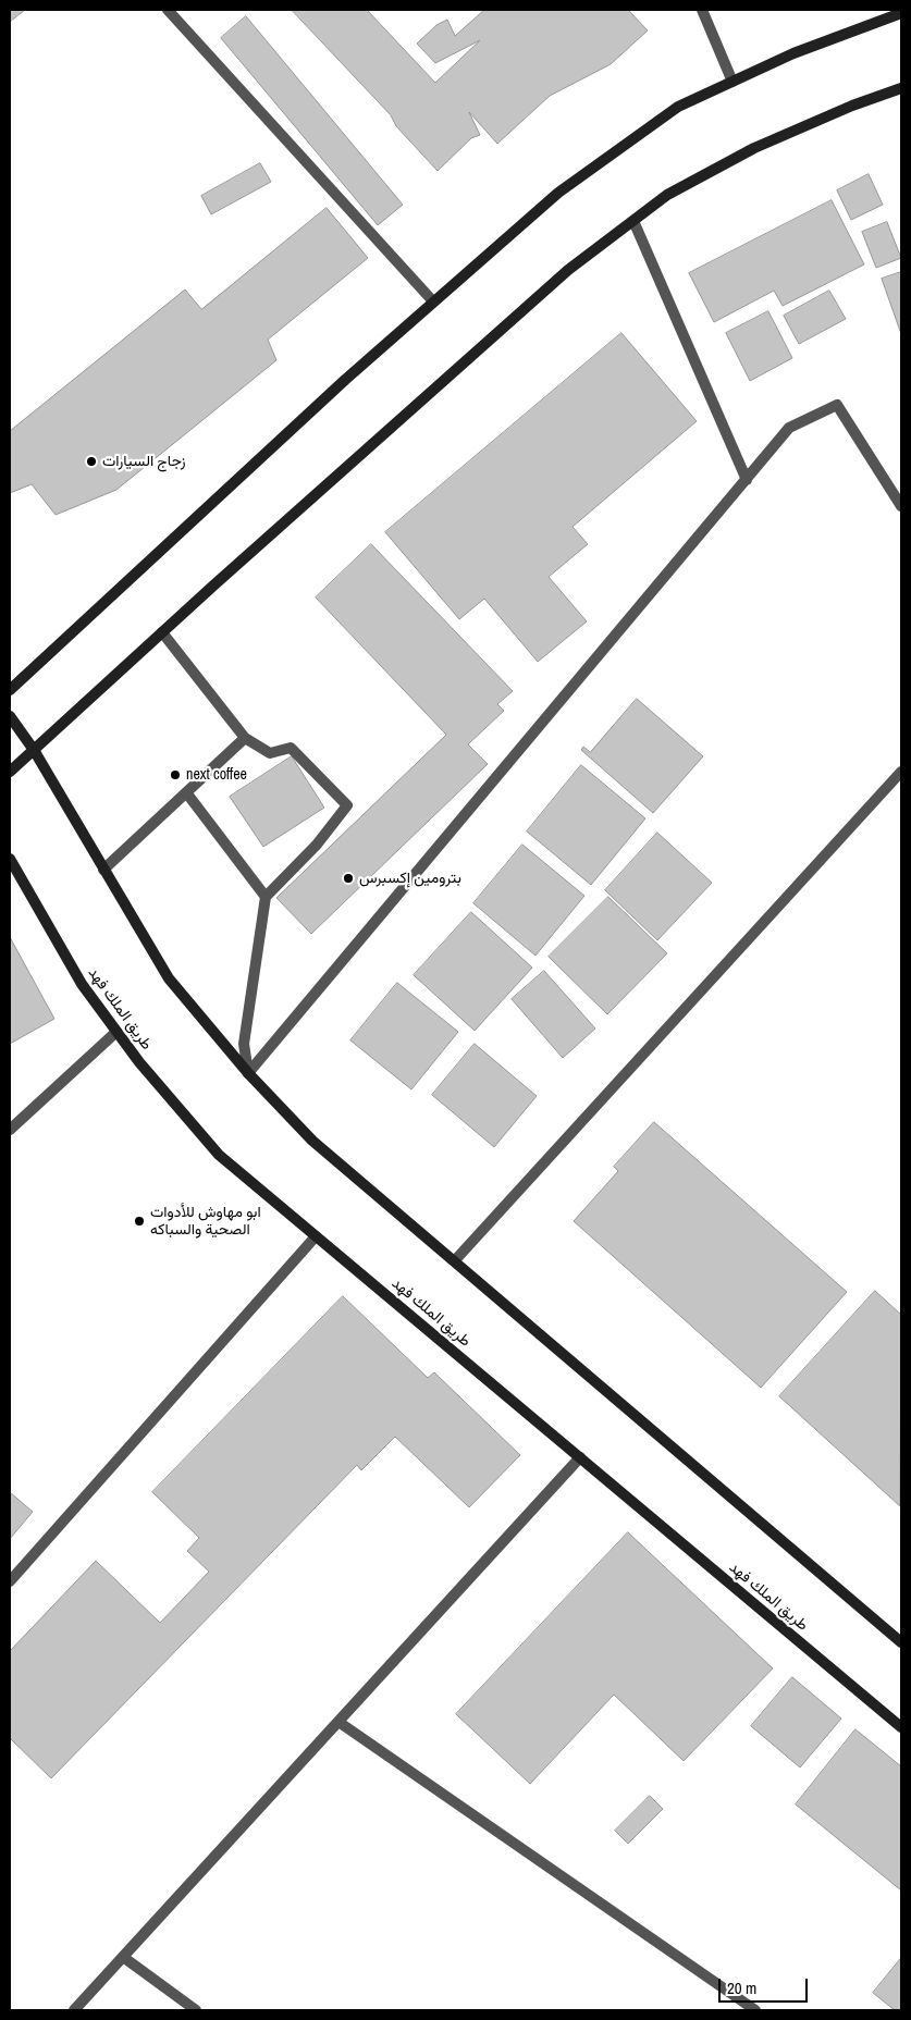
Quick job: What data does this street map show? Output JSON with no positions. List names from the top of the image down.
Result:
{
  "streets": {
    "main road": ["طريق الملك فهد"]
  },
  "places": [
    "زجاج السيارات",
    "next coffee",
    "بترومين إكسبرس",
    "ابو مهاوش للأدوات الصحية والسباكه"
  ],
  "scale_bar": "20 m"
}
